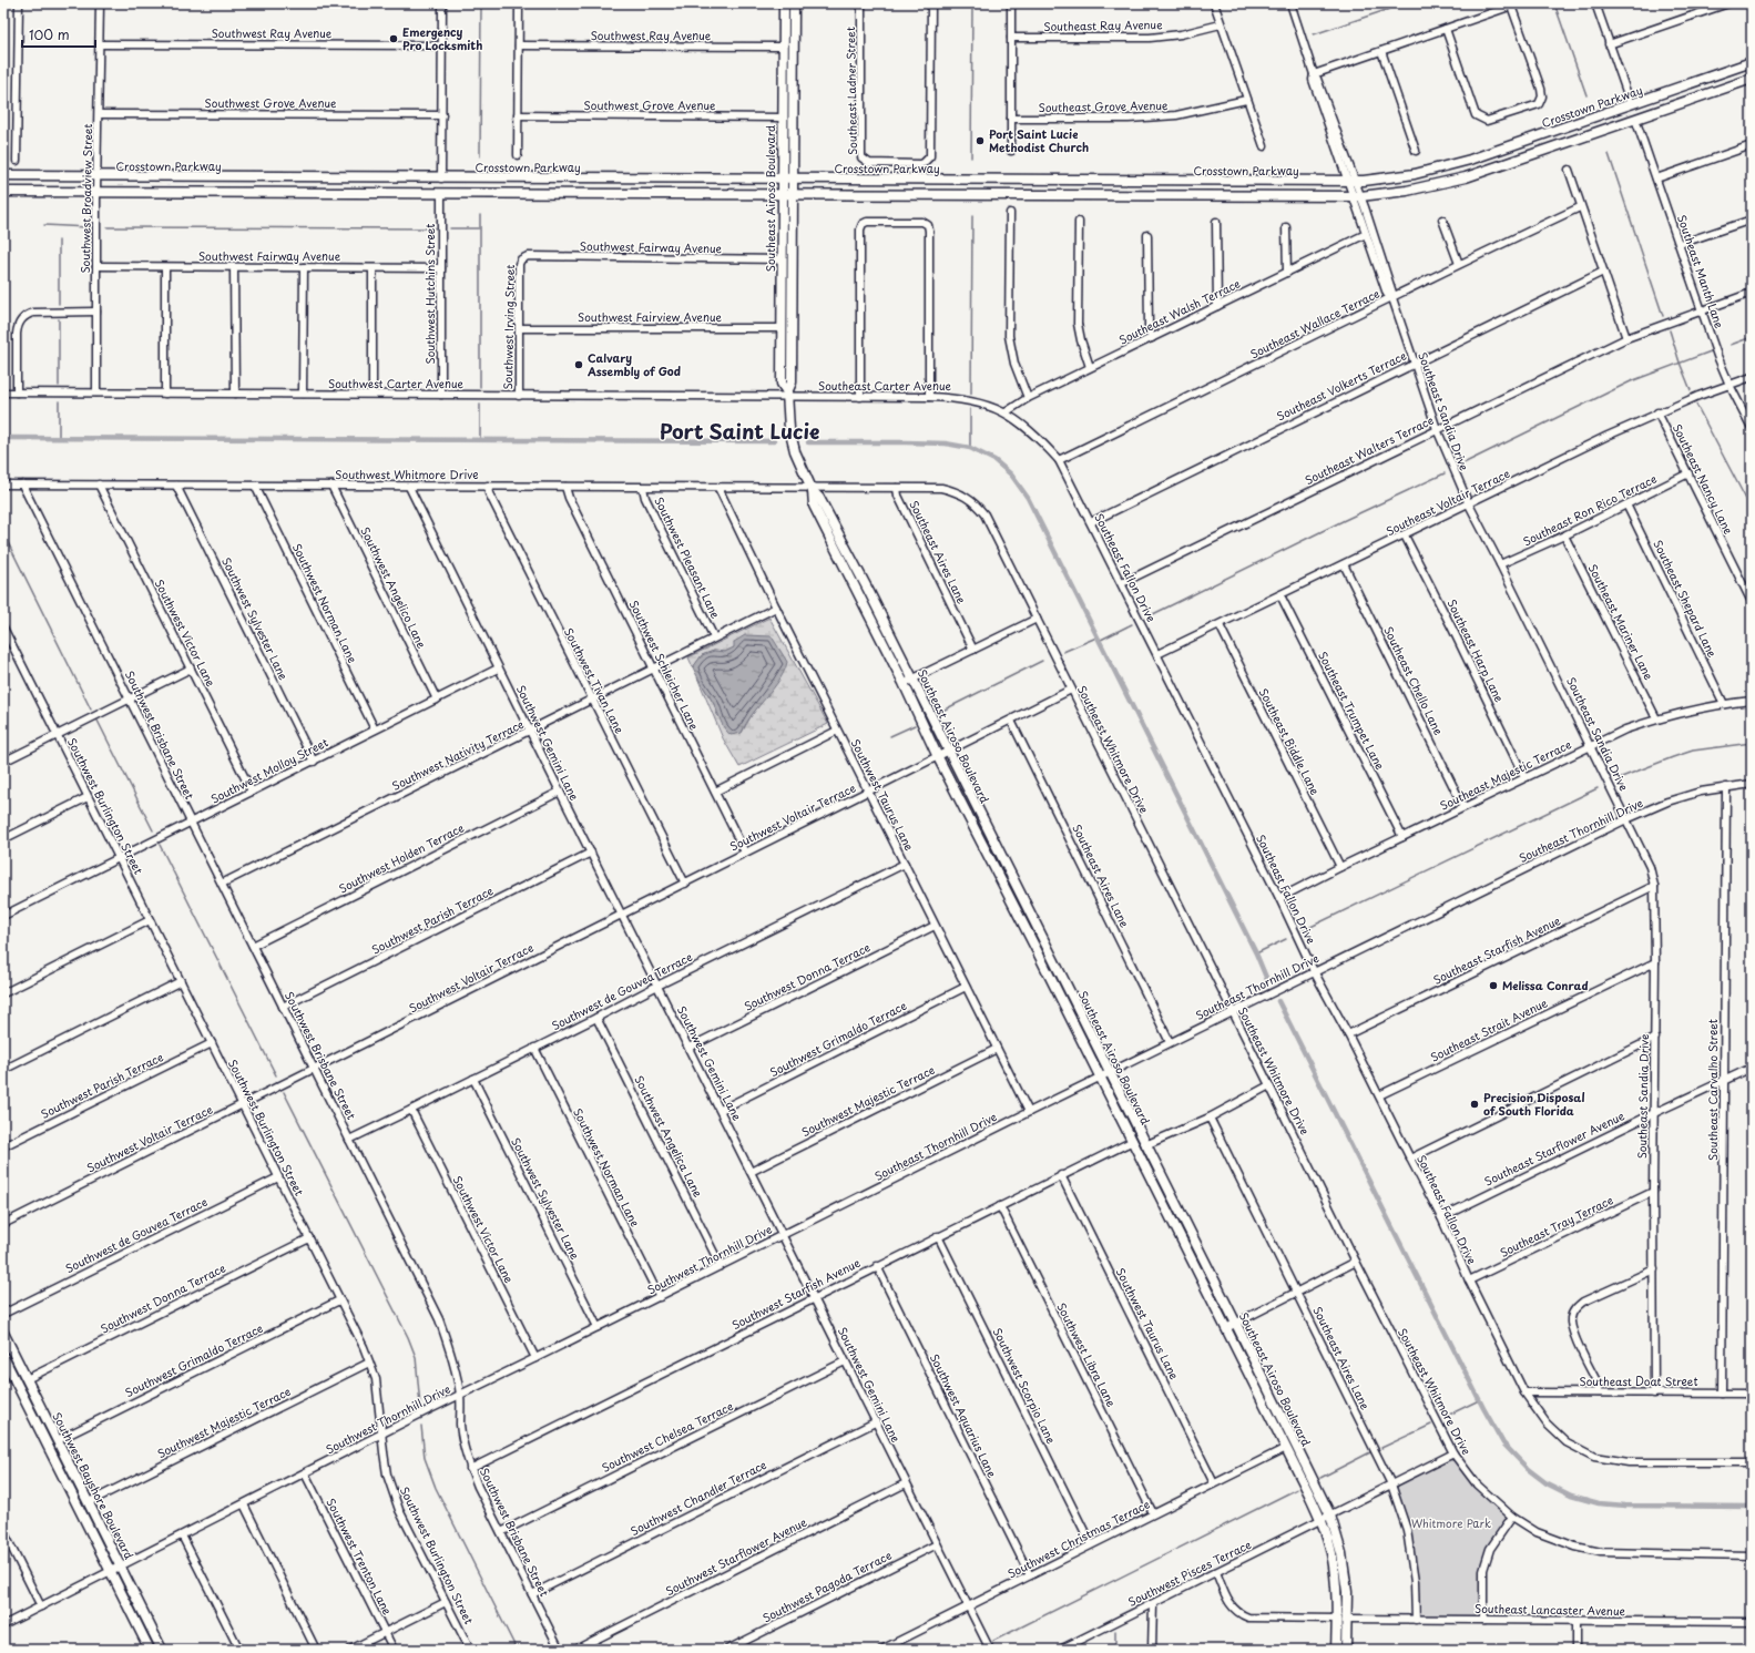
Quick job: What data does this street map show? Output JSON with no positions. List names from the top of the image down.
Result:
{
  "streets": {
    "main road": ["Crosstown Parkway", "Southeast Airoso Boulevard", "Southwest Bayshore Boulevard"],
    "street": [
      "Southeast Ray Avenue",
      "Southwest Ray Avenue",
      "Southeast Ladner Street",
      "Southwest Grove Avenue",
      "Southeast Grove Avenue",
      "Southwest Broadview Street",
      "Southwest Fairway Avenue",
      "Southeast Manth Lane",
      "Southwest Hutchins Street",
      "Southeast Walsh Terrace",
      "Southwest Fairview Avenue",
      "Southeast Wallace Terrace",
      "Southwest Irving Street",
      "Southwest Carter Avenue",
      "Southeast Carter Avenue",
      "Southeast Volkerts Terrace",
      "Southeast Sandia Drive",
      "Southeast Walters Terrace",
      "Southwest Whitmore Drive",
      "Southeast Nancy Lane",
      "Southeast Voltair Terrace",
      "Southeast Ron Rico Terrace",
      "Southeast Aires Lane",
      "Southwest Pleasant Lane",
      "Southeast Fallon Drive",
      "Southwest Angelico Lane",
      "Southeast Shepard Lane",
      "Southwest Norman Lane",
      "Southwest Sylvester Lane",
      "Southeast Mariner Lane",
      "Southwest Victor Lane",
      "Southeast Harp Lane",
      "Southwest Schleicher Lane",
      "Southwest Tivan Lane",
      "Southeast Chello Lane",
      "Southeast Trumpet Lane",
      "Southwest Brisbane Street",
      "Southeast Biddle Lane",
      "Southwest Gemini Lane",
      "Southeast Whitmore Drive",
      "Southwest Nativity Terrace",
      "Southwest Molloy Street",
      "Southeast Majestic Terrace",
      "Southwest Taurus Lane",
      "Southwest Burlington Street",
      "Southwest Voltair Terrace",
      "Southeast Thornhill Drive",
      "Southwest Holden Terrace",
      "Southwest Parish Terrace",
      "Southeast Starfish Avenue",
      "Southwest Donna Terrace",
      "Southwest de Gouvea Terrace",
      "Southeast Strait Avenue",
      "Southwest Grimaldo Terrace",
      "Southeast Carvalho Street",
      "Southwest Majestic Terrace",
      "Southwest Angelica Lane",
      "Southeast Starflower Avenue",
      "Southeast Tray Terrace",
      "Southwest Thornhill Drive",
      "Southwest Starfish Avenue",
      "Southwest Libra Lane",
      "Southeast Doat Street",
      "Southwest Scorpio Lane",
      "Southwest Aquarius Lane",
      "Southwest Chelsea Terrace",
      "Southwest Chandler Terrace",
      "Southwest Christmas Terrace",
      "Southwest Trenton Lane",
      "Southwest Starflower Avenue",
      "Southwest Pisces Terrace",
      "Southwest Pagoda Terrace",
      "Southeast Lancaster Avenue"
    ]
  },
  "crossings": [
    ["Southwest Ray Avenue", "Southwest Broadview Street"],
    ["Southwest Ray Avenue", "Southeast Airoso Boulevard"],
    ["Southwest Grove Avenue", "Southwest Broadview Street"],
    ["Southwest Grove Avenue", "Southeast Airoso Boulevard"],
    ["Crosstown Parkway", "Southwest Broadview Street"],
    ["Crosstown Parkway", "Southeast Airoso Boulevard"],
    ["Crosstown Parkway", "Southeast Sandia Drive"],
    ["Southwest Broadview Street", "Southwest Fairway Avenue"],
    ["Southwest Broadview Street", "Southwest Carter Avenue"],
    ["Southeast Airoso Boulevard", "Southwest Fairway Avenue"],
    ["Southeast Airoso Boulevard", "Southwest Fairview Avenue"],
    ["Southeast Airoso Boulevard", "Southwest Carter Avenue"],
    ["Southeast Airoso Boulevard", "Southeast Carter Avenue"],
    ["Southeast Airoso Boulevard", "Southwest Whitmore Drive"],
    ["Southeast Airoso Boulevard", "Southeast Whitmore Drive"],
    ["Southeast Airoso Boulevard", "Southwest Voltair Terrace"],
    ["Southeast Airoso Boulevard", "Southeast Thornhill Drive"],
    ["Southeast Airoso Boulevard", "Southwest Starfish Avenue"],
    ["Southeast Airoso Boulevard", "Southwest Christmas Terrace"],
    ["Southeast Airoso Boulevard", "Southwest Pisces Terrace"],
    ["Southeast Airoso Boulevard", "Southeast Lancaster Avenue"],
    ["Southwest Fairway Avenue", "Southwest Hutchins Street"],
    ["Southwest Fairway Avenue", "Southwest Irving Street"],
    ["Southeast Manth Lane", "Southeast Walters Terrace"],
    ["Southeast Manth Lane", "Southeast Voltair Terrace"],
    ["Southwest Hutchins Street", "Southwest Carter Avenue"],
    ["Southeast Walsh Terrace", "Southeast Carter Avenue"],
    ["Southeast Walsh Terrace", "Southeast Sandia Drive"],
    ["Southeast Walsh Terrace", "Southeast Fallon Drive"],
    ["Southwest Fairview Avenue", "Southwest Irving Street"],
    ["Southeast Wallace Terrace", "Southeast Sandia Drive"],
    ["Southeast Wallace Terrace", "Southeast Fallon Drive"],
    ["Southwest Irving Street", "Southwest Carter Avenue"],
    ["Southwest Carter Avenue", "Southeast Carter Avenue"],
    ["Southeast Carter Avenue", "Southeast Fallon Drive"],
    ["Southeast Volkerts Terrace", "Southeast Sandia Drive"],
    ["Southeast Volkerts Terrace", "Southeast Fallon Drive"],
    ["Southeast Sandia Drive", "Southeast Walters Terrace"],
    ["Southeast Sandia Drive", "Southeast Voltair Terrace"],
    ["Southeast Sandia Drive", "Southeast Ron Rico Terrace"],
    ["Southeast Sandia Drive", "Southeast Majestic Terrace"],
    ["Southeast Sandia Drive", "Southeast Thornhill Drive"],
    ["Southeast Sandia Drive", "Southeast Starfish Avenue"],
    ["Southeast Sandia Drive", "Southeast Strait Avenue"],
    ["Southeast Sandia Drive", "Southeast Starflower Avenue"],
    ["Southeast Sandia Drive", "Southeast Tray Terrace"],
    ["Southeast Sandia Drive", "Southeast Doat Street"],
    ["Southeast Walters Terrace", "Southeast Fallon Drive"],
    ["Southwest Whitmore Drive", "Southwest Pleasant Lane"],
    ["Southwest Whitmore Drive", "Southwest Angelico Lane"],
    ["Southwest Whitmore Drive", "Southwest Norman Lane"],
    ["Southwest Whitmore Drive", "Southwest Sylvester Lane"],
    ["Southwest Whitmore Drive", "Southwest Victor Lane"],
    ["Southwest Whitmore Drive", "Southwest Schleicher Lane"],
    ["Southwest Whitmore Drive", "Southwest Tivan Lane"],
    ["Southwest Whitmore Drive", "Southwest Brisbane Street"],
    ["Southwest Whitmore Drive", "Southwest Gemini Lane"],
    ["Southwest Whitmore Drive", "Southeast Whitmore Drive"],
    ["Southwest Whitmore Drive", "Southwest Taurus Lane"],
    ["Southeast Nancy Lane", "Southeast Voltair Terrace"],
    ["Southeast Nancy Lane", "Southeast Ron Rico Terrace"],
    ["Southeast Voltair Terrace", "Southeast Fallon Drive"],
    ["Southeast Voltair Terrace", "Southeast Harp Lane"],
    ["Southeast Voltair Terrace", "Southeast Chello Lane"],
    ["Southeast Voltair Terrace", "Southeast Trumpet Lane"],
    ["Southeast Voltair Terrace", "Southeast Biddle Lane"],
    ["Southeast Ron Rico Terrace", "Southeast Shepard Lane"],
    ["Southeast Ron Rico Terrace", "Southeast Mariner Lane"],
    ["Southeast Aires Lane", "Southeast Whitmore Drive"],
    ["Southeast Aires Lane", "Southeast Thornhill Drive"],
    ["Southeast Aires Lane", "Southwest Pisces Terrace"],
    ["Southeast Aires Lane", "Southeast Lancaster Avenue"],
    ["Southwest Pleasant Lane", "Southwest Nativity Terrace"],
    ["Southeast Fallon Drive", "Southeast Majestic Terrace"],
    ["Southeast Fallon Drive", "Southeast Thornhill Drive"],
    ["Southeast Fallon Drive", "Southeast Starfish Avenue"],
    ["Southeast Fallon Drive", "Southeast Strait Avenue"],
    ["Southeast Fallon Drive", "Southeast Starflower Avenue"],
    ["Southeast Fallon Drive", "Southeast Tray Terrace"],
    ["Southeast Fallon Drive", "Southeast Doat Street"],
    ["Southwest Angelico Lane", "Southwest Molloy Street"],
    ["Southeast Shepard Lane", "Southeast Majestic Terrace"],
    ["Southwest Norman Lane", "Southwest Molloy Street"],
    ["Southwest Norman Lane", "Southwest de Gouvea Terrace"],
    ["Southwest Norman Lane", "Southwest Thornhill Drive"],
    ["Southwest Sylvester Lane", "Southwest Molloy Street"],
    ["Southwest Sylvester Lane", "Southwest de Gouvea Terrace"],
    ["Southwest Sylvester Lane", "Southwest Thornhill Drive"],
    ["Southeast Mariner Lane", "Southeast Majestic Terrace"],
    ["Southwest Victor Lane", "Southwest Molloy Street"],
    ["Southwest Victor Lane", "Southwest de Gouvea Terrace"],
    ["Southwest Victor Lane", "Southwest Thornhill Drive"],
    ["Southeast Harp Lane", "Southeast Majestic Terrace"],
    ["Southwest Schleicher Lane", "Southwest Nativity Terrace"],
    ["Southwest Schleicher Lane", "Southwest Voltair Terrace"],
    ["Southwest Tivan Lane", "Southwest Nativity Terrace"],
    ["Southwest Tivan Lane", "Southwest Voltair Terrace"],
    ["Southeast Chello Lane", "Southeast Majestic Terrace"],
    ["Southeast Trumpet Lane", "Southeast Majestic Terrace"],
    ["Southwest Brisbane Street", "Southwest Nativity Terrace"],
    ["Southwest Brisbane Street", "Southwest Molloy Street"],
    ["Southwest Brisbane Street", "Southwest Voltair Terrace"],
    ["Southwest Brisbane Street", "Southwest Holden Terrace"],
    ["Southwest Brisbane Street", "Southwest Parish Terrace"],
    ["Southwest Brisbane Street", "Southwest de Gouvea Terrace"],
    ["Southwest Brisbane Street", "Southwest Thornhill Drive"],
    ["Southwest Brisbane Street", "Southwest Starfish Avenue"],
    ["Southwest Brisbane Street", "Southwest Chelsea Terrace"],
    ["Southwest Brisbane Street", "Southwest Chandler Terrace"],
    ["Southeast Biddle Lane", "Southeast Majestic Terrace"],
    ["Southwest Gemini Lane", "Southwest Nativity Terrace"],
    ["Southwest Gemini Lane", "Southwest Molloy Street"],
    ["Southwest Gemini Lane", "Southwest Voltair Terrace"],
    ["Southwest Gemini Lane", "Southeast Thornhill Drive"],
    ["Southwest Gemini Lane", "Southwest Holden Terrace"],
    ["Southwest Gemini Lane", "Southwest Parish Terrace"],
    ["Southwest Gemini Lane", "Southwest Donna Terrace"],
    ["Southwest Gemini Lane", "Southwest de Gouvea Terrace"],
    ["Southwest Gemini Lane", "Southwest Grimaldo Terrace"],
    ["Southwest Gemini Lane", "Southwest Majestic Terrace"],
    ["Southwest Gemini Lane", "Southwest Thornhill Drive"],
    ["Southwest Gemini Lane", "Southwest Starfish Avenue"],
    ["Southwest Gemini Lane", "Southwest Chelsea Terrace"],
    ["Southwest Gemini Lane", "Southwest Chandler Terrace"],
    ["Southwest Gemini Lane", "Southwest Christmas Terrace"],
    ["Southwest Gemini Lane", "Southwest Starflower Avenue"],
    ["Southwest Gemini Lane", "Southwest Pagoda Terrace"],
    ["Southeast Whitmore Drive", "Southeast Thornhill Drive"],
    ["Southeast Whitmore Drive", "Southwest Pisces Terrace"],
    ["Southwest Nativity Terrace", "Southwest Taurus Lane"],
    ["Southwest Molloy Street", "Southwest Burlington Street"],
    ["Southwest Taurus Lane", "Southwest Voltair Terrace"],
    ["Southwest Taurus Lane", "Southeast Thornhill Drive"],
    ["Southwest Taurus Lane", "Southwest Donna Terrace"],
    ["Southwest Taurus Lane", "Southwest de Gouvea Terrace"],
    ["Southwest Taurus Lane", "Southwest Grimaldo Terrace"],
    ["Southwest Taurus Lane", "Southwest Majestic Terrace"],
    ["Southwest Taurus Lane", "Southwest Starfish Avenue"],
    ["Southwest Taurus Lane", "Southwest Christmas Terrace"],
    ["Southwest Burlington Street", "Southwest Voltair Terrace"],
    ["Southwest Burlington Street", "Southwest Parish Terrace"],
    ["Southwest Burlington Street", "Southwest Donna Terrace"],
    ["Southwest Burlington Street", "Southwest de Gouvea Terrace"],
    ["Southwest Burlington Street", "Southwest Grimaldo Terrace"],
    ["Southwest Burlington Street", "Southwest Majestic Terrace"],
    ["Southwest Burlington Street", "Southwest Thornhill Drive"],
    ["Southeast Thornhill Drive", "Southeast Carvalho Street"],
    ["Southeast Thornhill Drive", "Southwest Thornhill Drive"],
    ["Southwest Donna Terrace", "Southwest Bayshore Boulevard"],
    ["Southwest de Gouvea Terrace", "Southwest Angelica Lane"],
    ["Southwest Grimaldo Terrace", "Southwest Bayshore Boulevard"],
    ["Southeast Carvalho Street", "Southeast Starflower Avenue"],
    ["Southeast Carvalho Street", "Southeast Doat Street"],
    ["Southwest Majestic Terrace", "Southwest Bayshore Boulevard"],
    ["Southwest Angelica Lane", "Southwest Thornhill Drive"],
    ["Southwest Thornhill Drive", "Southwest Bayshore Boulevard"],
    ["Southwest Thornhill Drive", "Southwest Trenton Lane"],
    ["Southwest Starfish Avenue", "Southwest Libra Lane"],
    ["Southwest Starfish Avenue", "Southwest Scorpio Lane"],
    ["Southwest Starfish Avenue", "Southwest Aquarius Lane"],
    ["Southwest Libra Lane", "Southwest Christmas Terrace"],
    ["Southwest Scorpio Lane", "Southwest Christmas Terrace"],
    ["Southwest Aquarius Lane", "Southwest Christmas Terrace"]
  ],
  "districts": ["Port Saint Lucie"],
  "parks": ["Whitmore Park"],
  "places": [
    "Emergency Pro Locksmith",
    "Port Saint Lucie Methodist Church",
    "Calvary Assembly of God",
    "Melissa Conrad",
    "Precision Disposal of South Florida"
  ],
  "scale_bar": "100 m"
}
